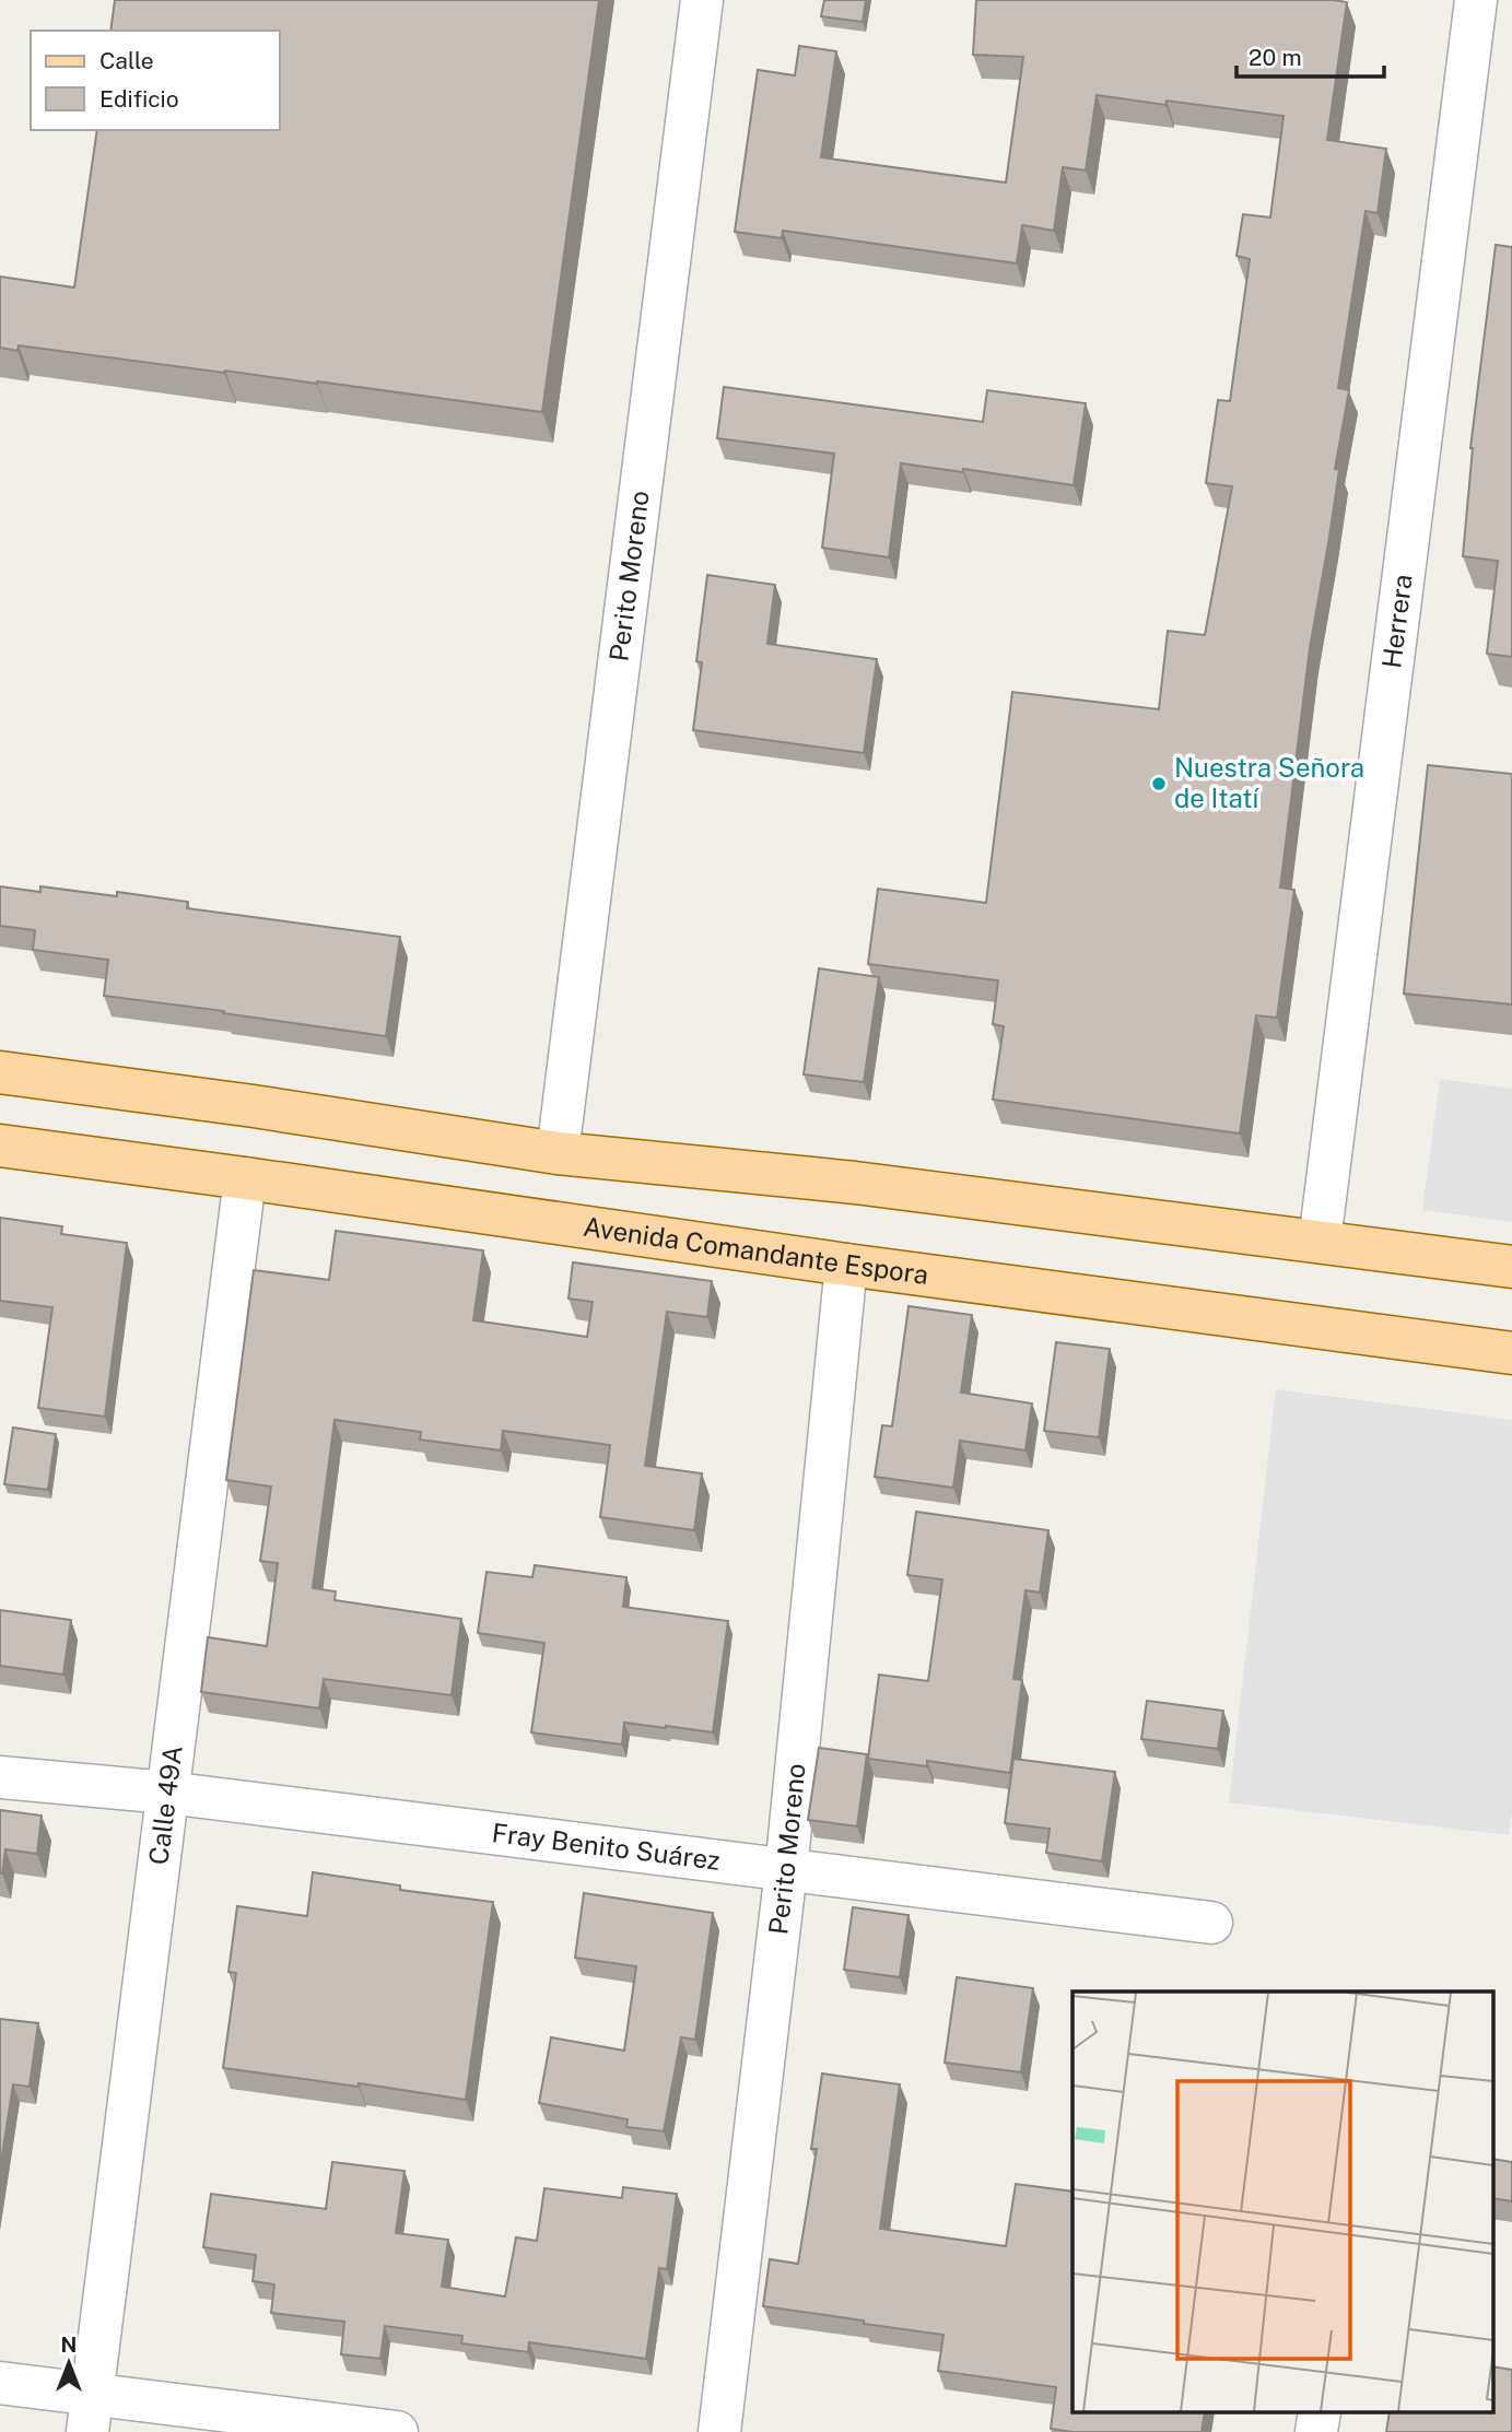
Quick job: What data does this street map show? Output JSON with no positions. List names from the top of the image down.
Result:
{
  "streets": {
    "main road": ["Avenida Comandante Espora"],
    "street": [
      "Perito Moreno",
      "Herrera",
      "Calle 49A",
      "Fray Benito Suárez"
    ]
  },
  "crossings": [
    ["Perito Moreno", "Avenida Comandante Espora"],
    ["Perito Moreno", "Fray Benito Suárez"],
    ["Avenida Comandante Espora", "Calle 49A"],
    ["Calle 49A", "Fray Benito Suárez"]
  ],
  "places": ["Nuestra Señora de Itatí"],
  "legend": ["Calle", "Edificio"],
  "scale_bar": "20 m",
  "north": "top"
}
